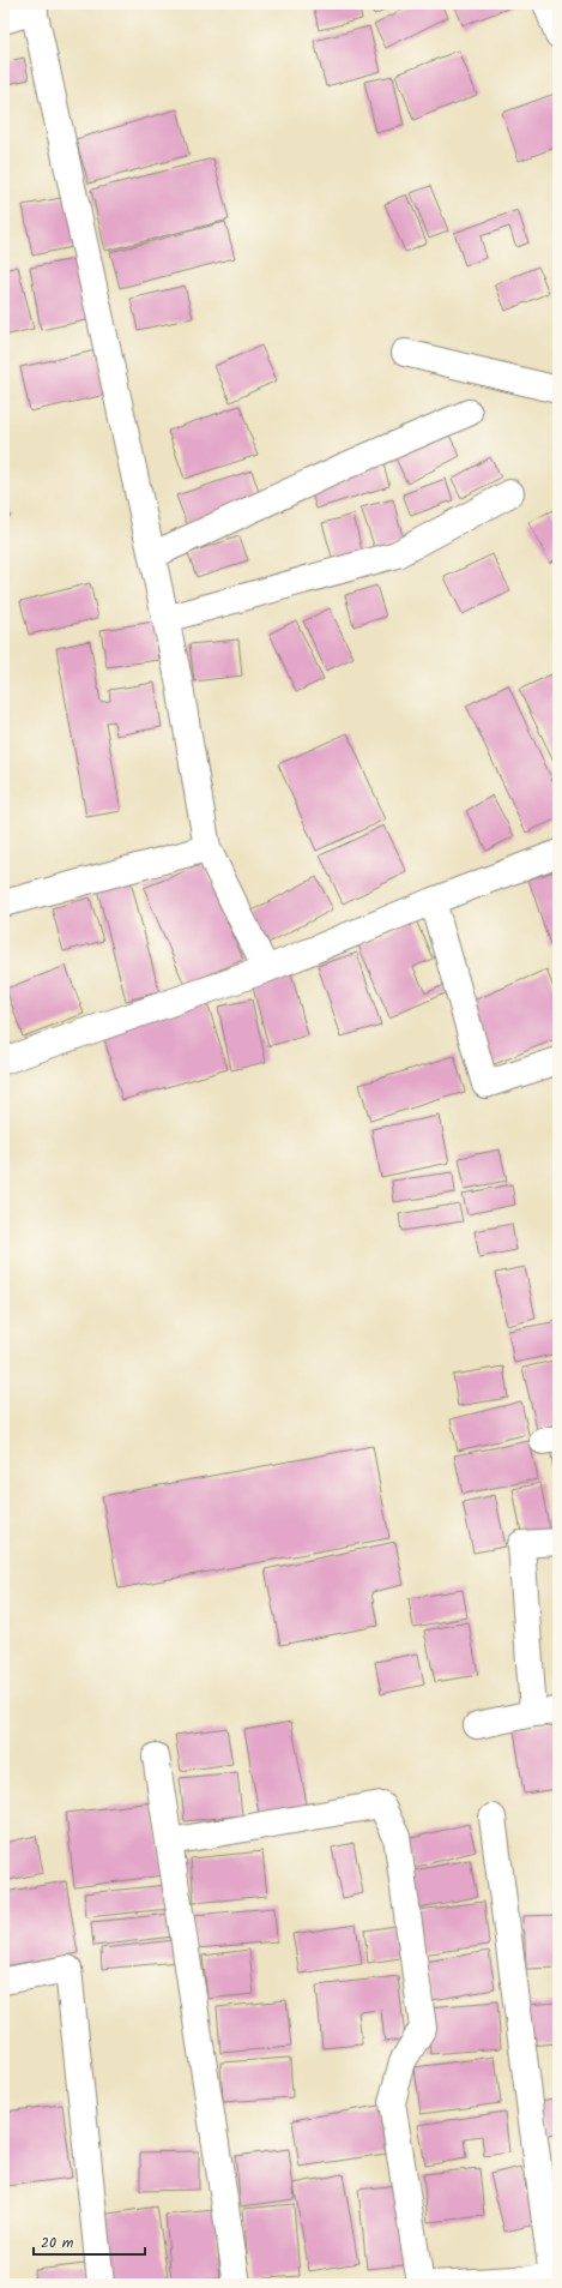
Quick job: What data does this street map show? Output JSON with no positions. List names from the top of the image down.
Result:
{
  "scale_bar": "20 m"
}
